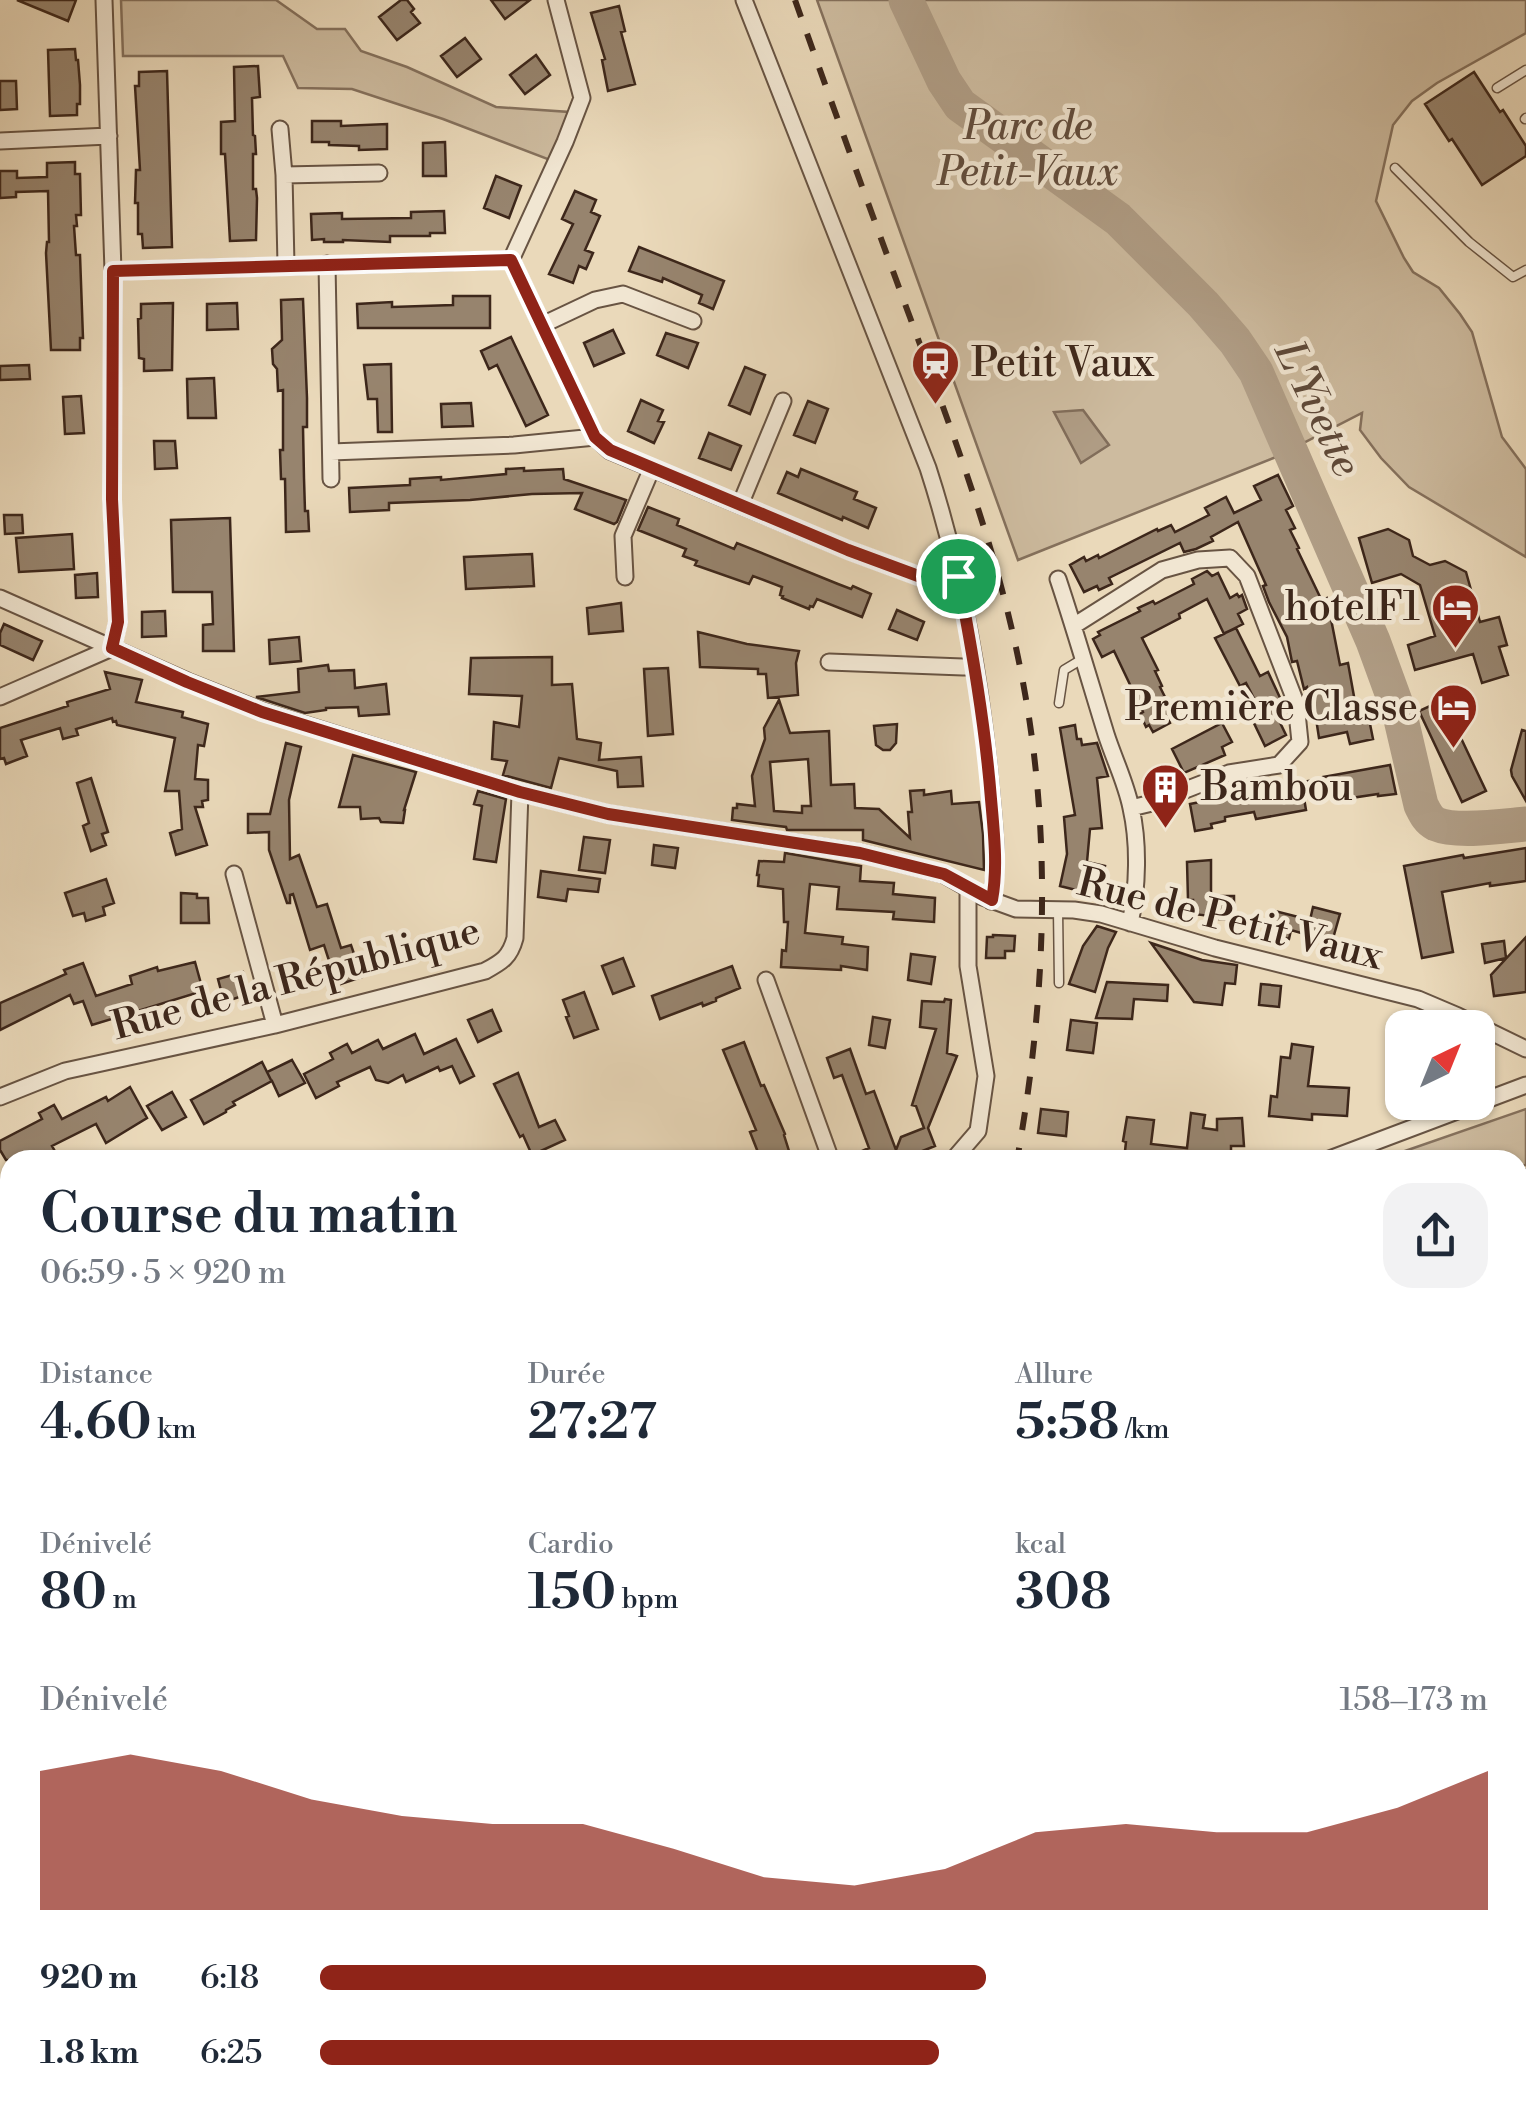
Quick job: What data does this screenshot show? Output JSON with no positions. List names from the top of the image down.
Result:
{
  "streets": {
    "street": ["Rue de Petit Vaux", "Rue de la République"]
  },
  "crossings": [
    ["Rue de Petit Vaux", "Rue de la République"]
  ],
  "water": ["L'Yvette"],
  "parks": ["Parc de Petit-Vaux"],
  "places": {
    "station": ["Petit Vaux"],
    "hotel": ["hotelF1", "Première Classe"],
    "building": ["Bambou"]
  },
  "north": "top right",
  "page": {
    "heading": ["Course du matin", "06:59 · 5 × 920 m"],
    "stats": [
      ["Distance", "4.60 km"],
      ["Durée", "27:27"],
      ["Allure", "5:58 /km"],
      ["Dénivelé", "80 m"],
      ["Cardio", "150 bpm"],
      ["kcal", "308"]
    ],
    "chart": ["Dénivelé", "158–173 m"],
    "list": [
      {
        "name": "920 m",
        "note": "6:18"
      },
      {
        "name": "1.8 km",
        "note": "6:25"
      }
    ]
  }
}
